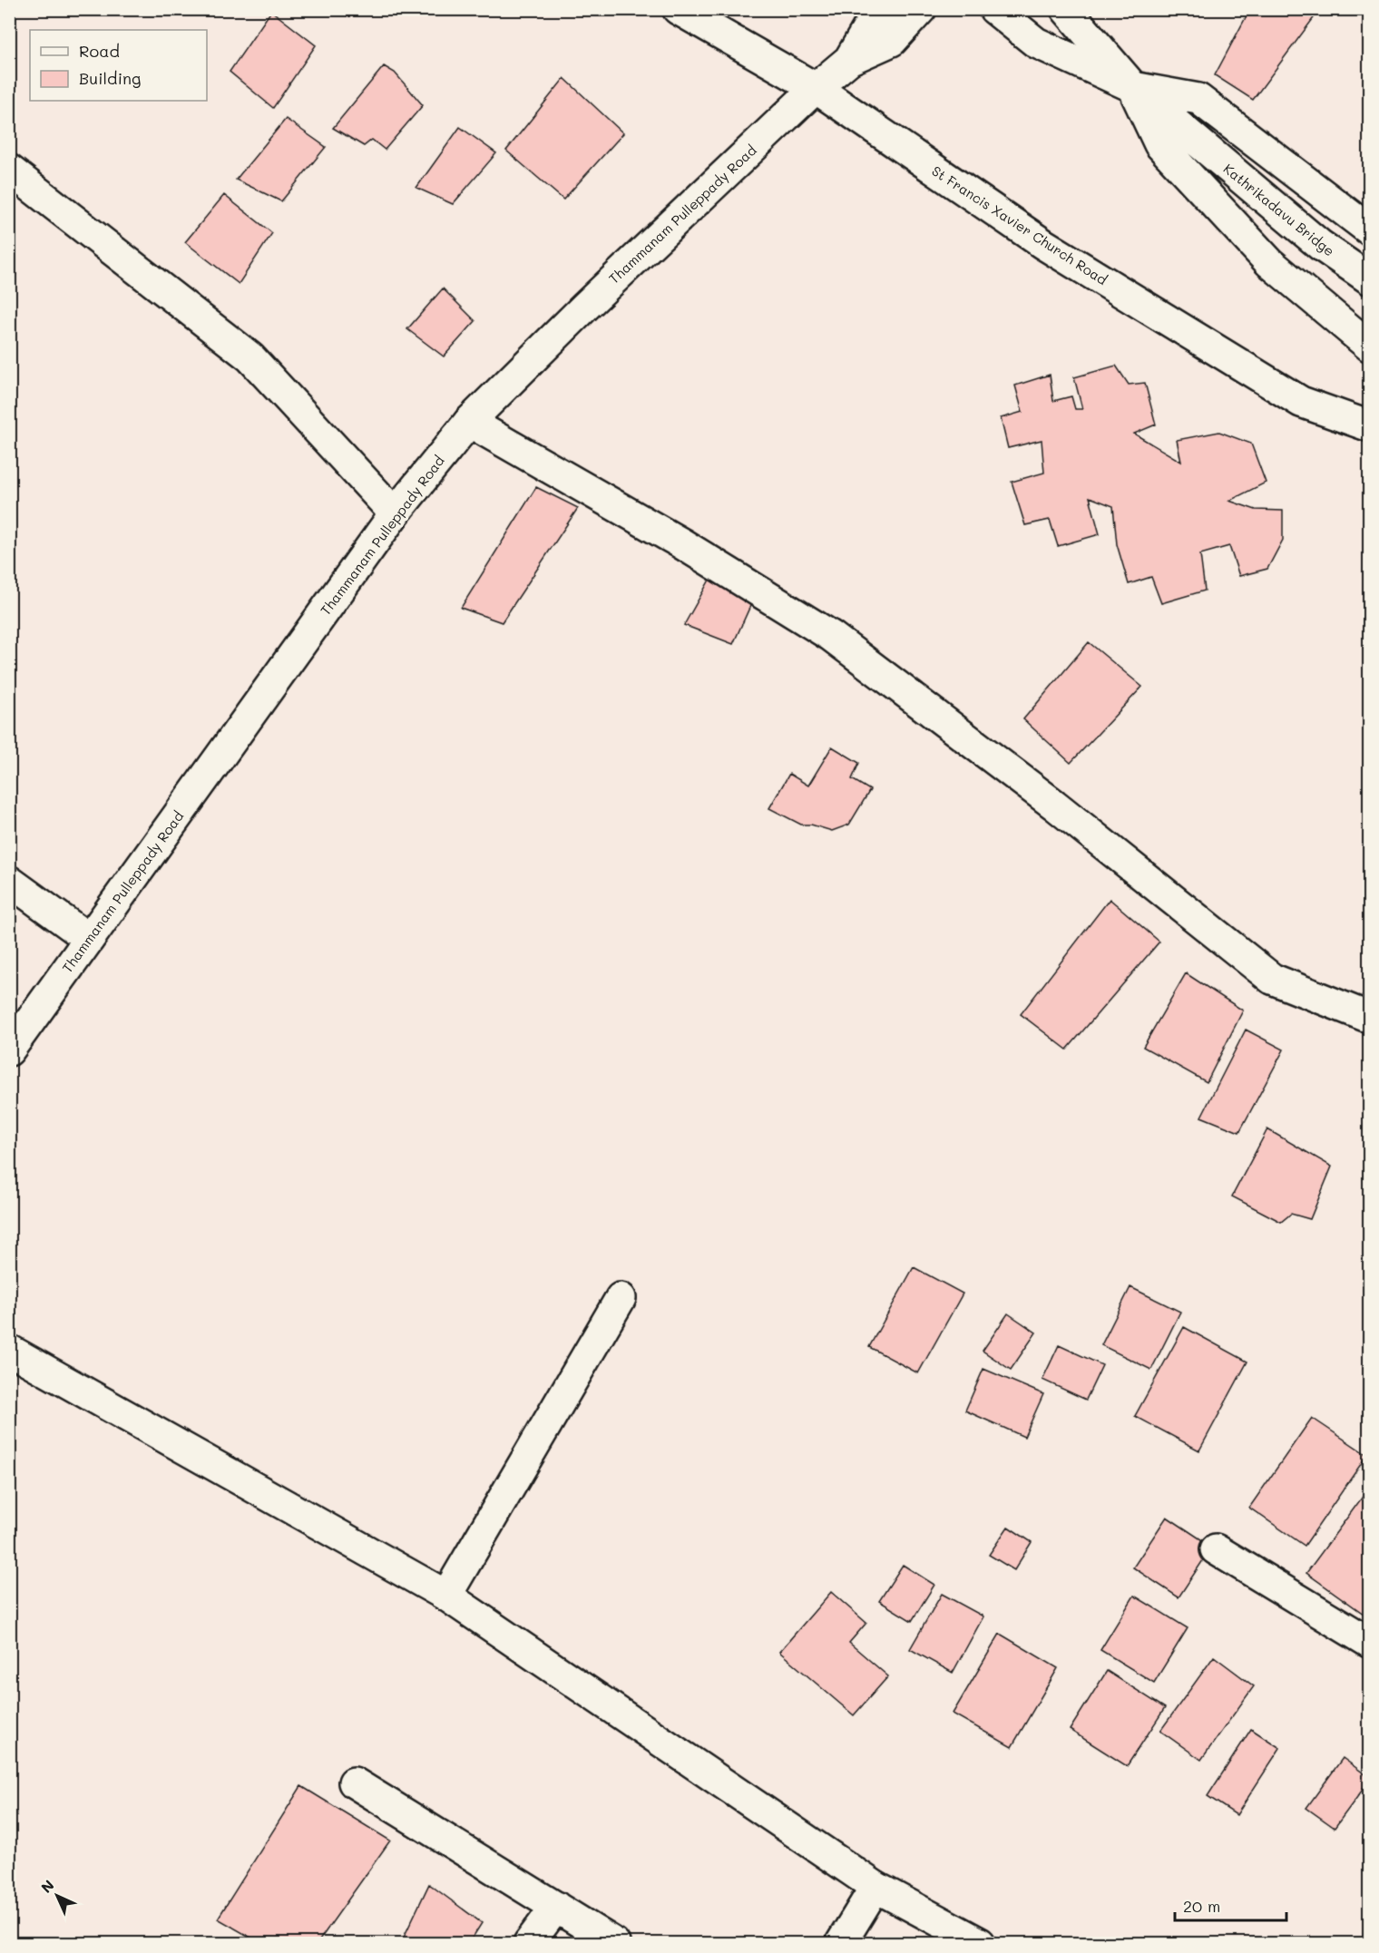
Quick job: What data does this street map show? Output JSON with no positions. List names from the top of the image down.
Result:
{
  "streets": {
    "street": ["Kathrikadavu Bridge", "Thammanam Pulleppady Road", "St Francis Xavier Church Road"]
  },
  "crossings": [
    ["Thammanam Pulleppady Road", "St Francis Xavier Church Road"]
  ],
  "legend": ["Road", "Building"],
  "scale_bar": "20 m",
  "north": "top left"
}
